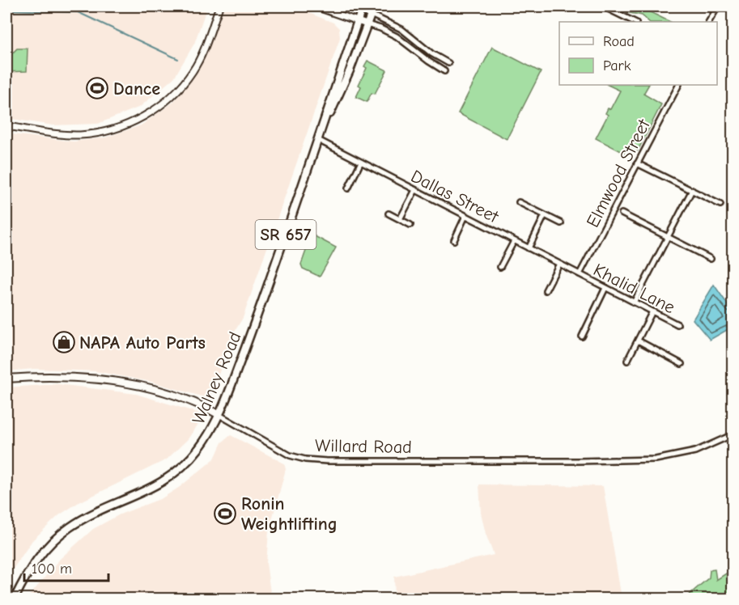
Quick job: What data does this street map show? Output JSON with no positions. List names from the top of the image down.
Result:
{
  "streets": {
    "main road": ["SR 657", "Walney Road", "Willard Road"],
    "street": ["Elmwood Street", "Dallas Street", "Khalid Lane"]
  },
  "crossings": [
    ["Elmwood Street", "Dallas Street"],
    ["Elmwood Street", "Khalid Lane"],
    ["Dallas Street", "Khalid Lane"],
    ["Dallas Street", "Walney Road"],
    ["Walney Road", "Willard Road"]
  ],
  "places": {
    "sports": ["Dance", "Ronin Weightlifting"],
    "shop": ["NAPA Auto Parts"]
  },
  "legend": ["Road", "Park"],
  "scale_bar": "100 m"
}
